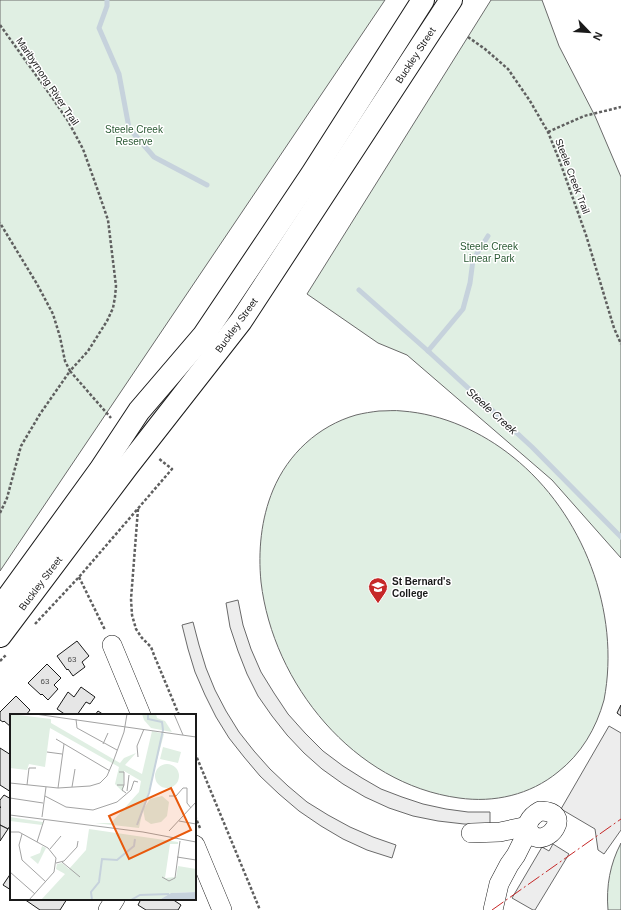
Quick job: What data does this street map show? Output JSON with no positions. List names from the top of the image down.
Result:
{
  "streets": {
    "main road": ["Buckley Street"],
    "path": ["Maribyrnong River Trail", "Steele Creek Trail"]
  },
  "water": ["Steele Creek"],
  "parks": ["Steele Creek Reserve", "Steele Creek Linear Park"],
  "places": {
    "school or university": ["St Bernard's College"]
  },
  "house_numbers": ["63", "63"],
  "north": "bottom right"
}
